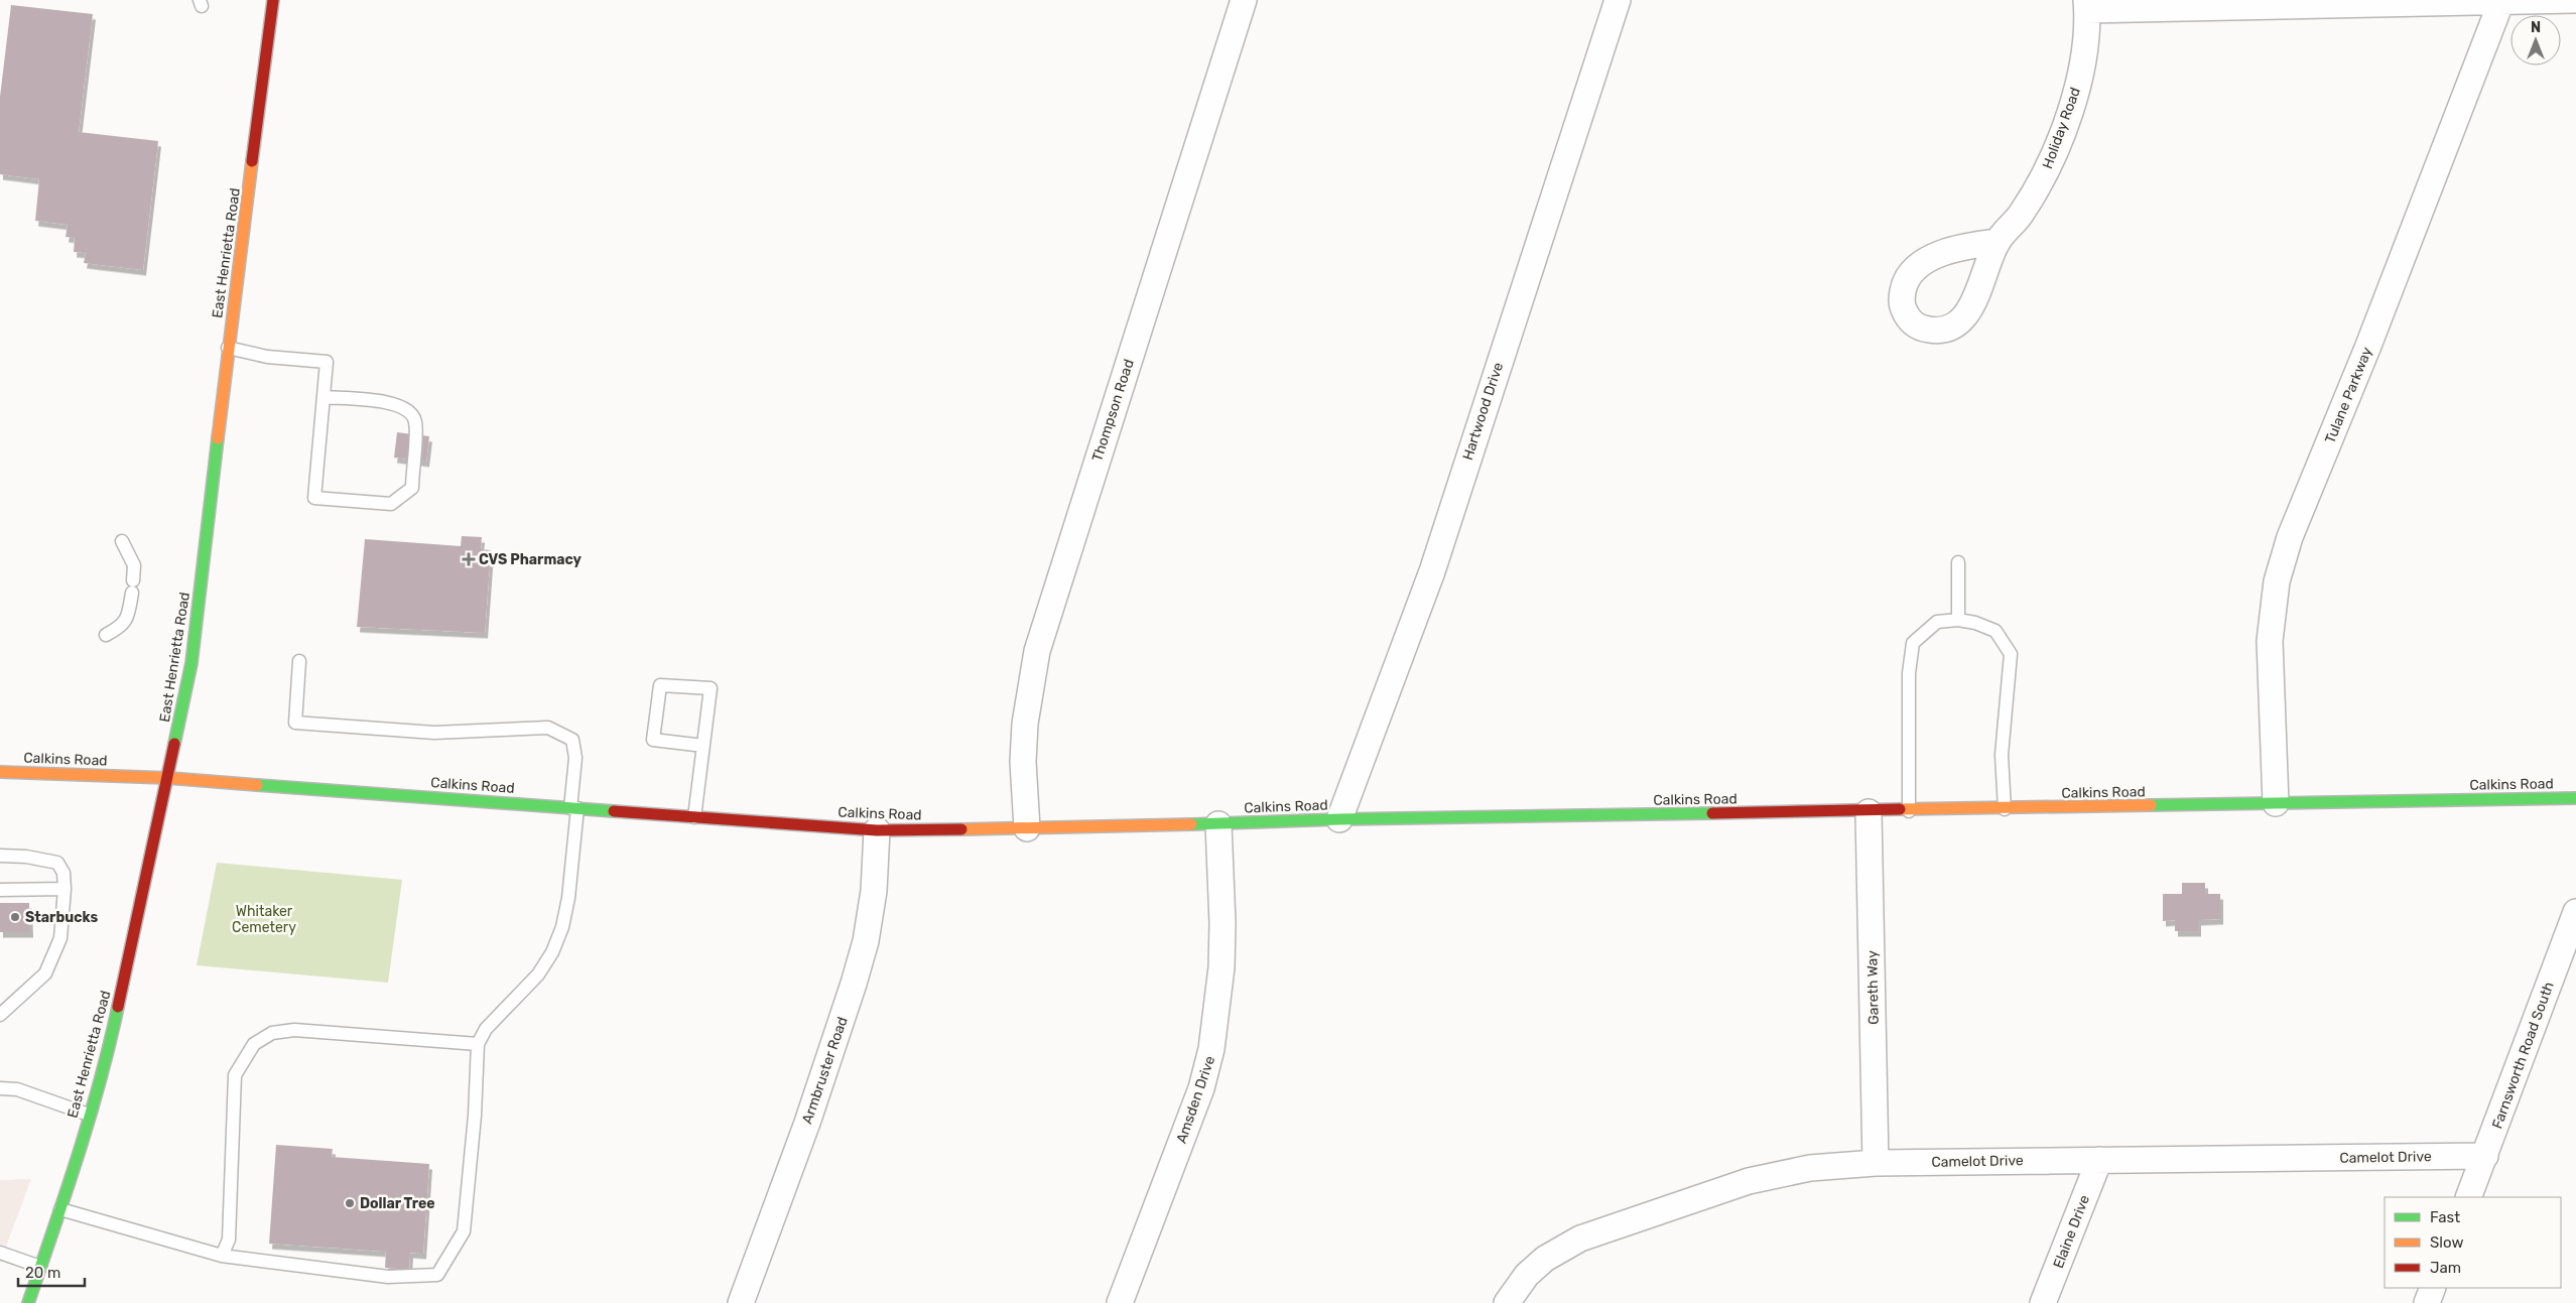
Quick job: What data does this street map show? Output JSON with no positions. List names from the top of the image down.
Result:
{
  "streets": {
    "main road": ["East Henrietta Road", "Calkins Road"],
    "street": [
      "Holiday Road",
      "Tulane Parkway",
      "Thompson Road",
      "Hartwood Drive",
      "Gareth Way",
      "Farnsworth Road South",
      "Armbruster Road",
      "Amsden Drive",
      "Camelot Drive",
      "Elaine Drive"
    ]
  },
  "crossings": [
    ["East Henrietta Road", "Calkins Road"],
    ["Tulane Parkway", "Calkins Road"],
    ["Thompson Road", "Calkins Road"],
    ["Hartwood Drive", "Calkins Road"],
    ["Calkins Road", "Gareth Way"],
    ["Calkins Road", "Armbruster Road"],
    ["Calkins Road", "Amsden Drive"],
    ["Gareth Way", "Camelot Drive"],
    ["Farnsworth Road South", "Camelot Drive"],
    ["Camelot Drive", "Elaine Drive"]
  ],
  "parks": ["Whitaker Cemetery"],
  "places": {
    "health": ["CVS Pharmacy"],
    "other": ["Starbucks", "Dollar Tree"]
  },
  "legend": ["Fast", "Slow", "Jam"],
  "scale_bar": "20 m",
  "north": "top"
}
